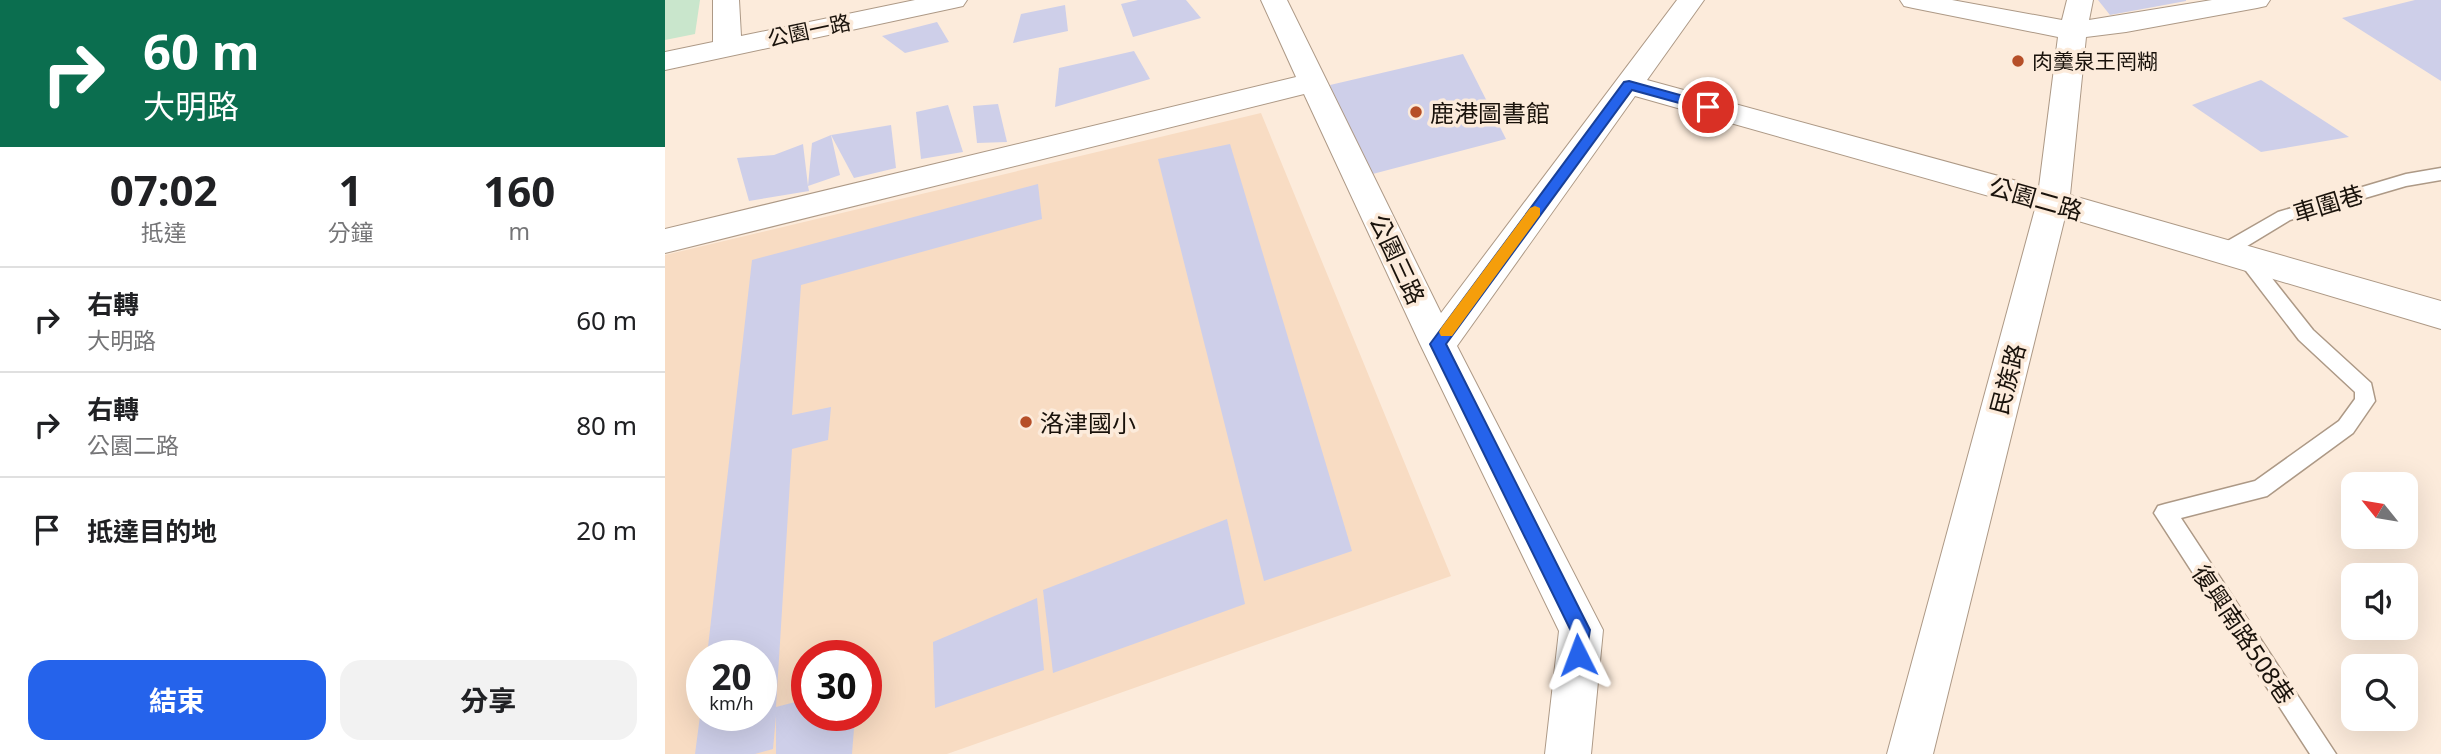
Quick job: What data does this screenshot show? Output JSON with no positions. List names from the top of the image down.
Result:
{
  "streets": {
    "street": [
      "公園一路",
      "公園二路",
      "公園三路",
      "民族路"
    ],
    "lane": ["車圍巷", "復興南路508巷"]
  },
  "crossings": [
    ["公園二路", "車圍巷"],
    ["公園二路", "民族路"],
    ["公園二路", "復興南路508巷"],
    ["車圍巷", "復興南路508巷"]
  ],
  "places": ["肉羹泉王罔糊", "鹿港圖書館", "洛津國小"],
  "north": "top left",
  "page": {
    "turn": ["60 m", "大明路"],
    "eta": [
      "07:02",
      "抵達",
      "1",
      "分鐘",
      "160",
      "m"
    ],
    "list": [
      {
        "name": "右轉",
        "note": "大明路",
        "value": "60 m"
      },
      {
        "name": "右轉",
        "note": "公園二路",
        "value": "80 m"
      },
      {
        "name": "抵達目的地",
        "value": "20 m"
      }
    ],
    "speed": "20 km/h",
    "limit": "30",
    "buttons": ["結束", "分享"]
  }
}
